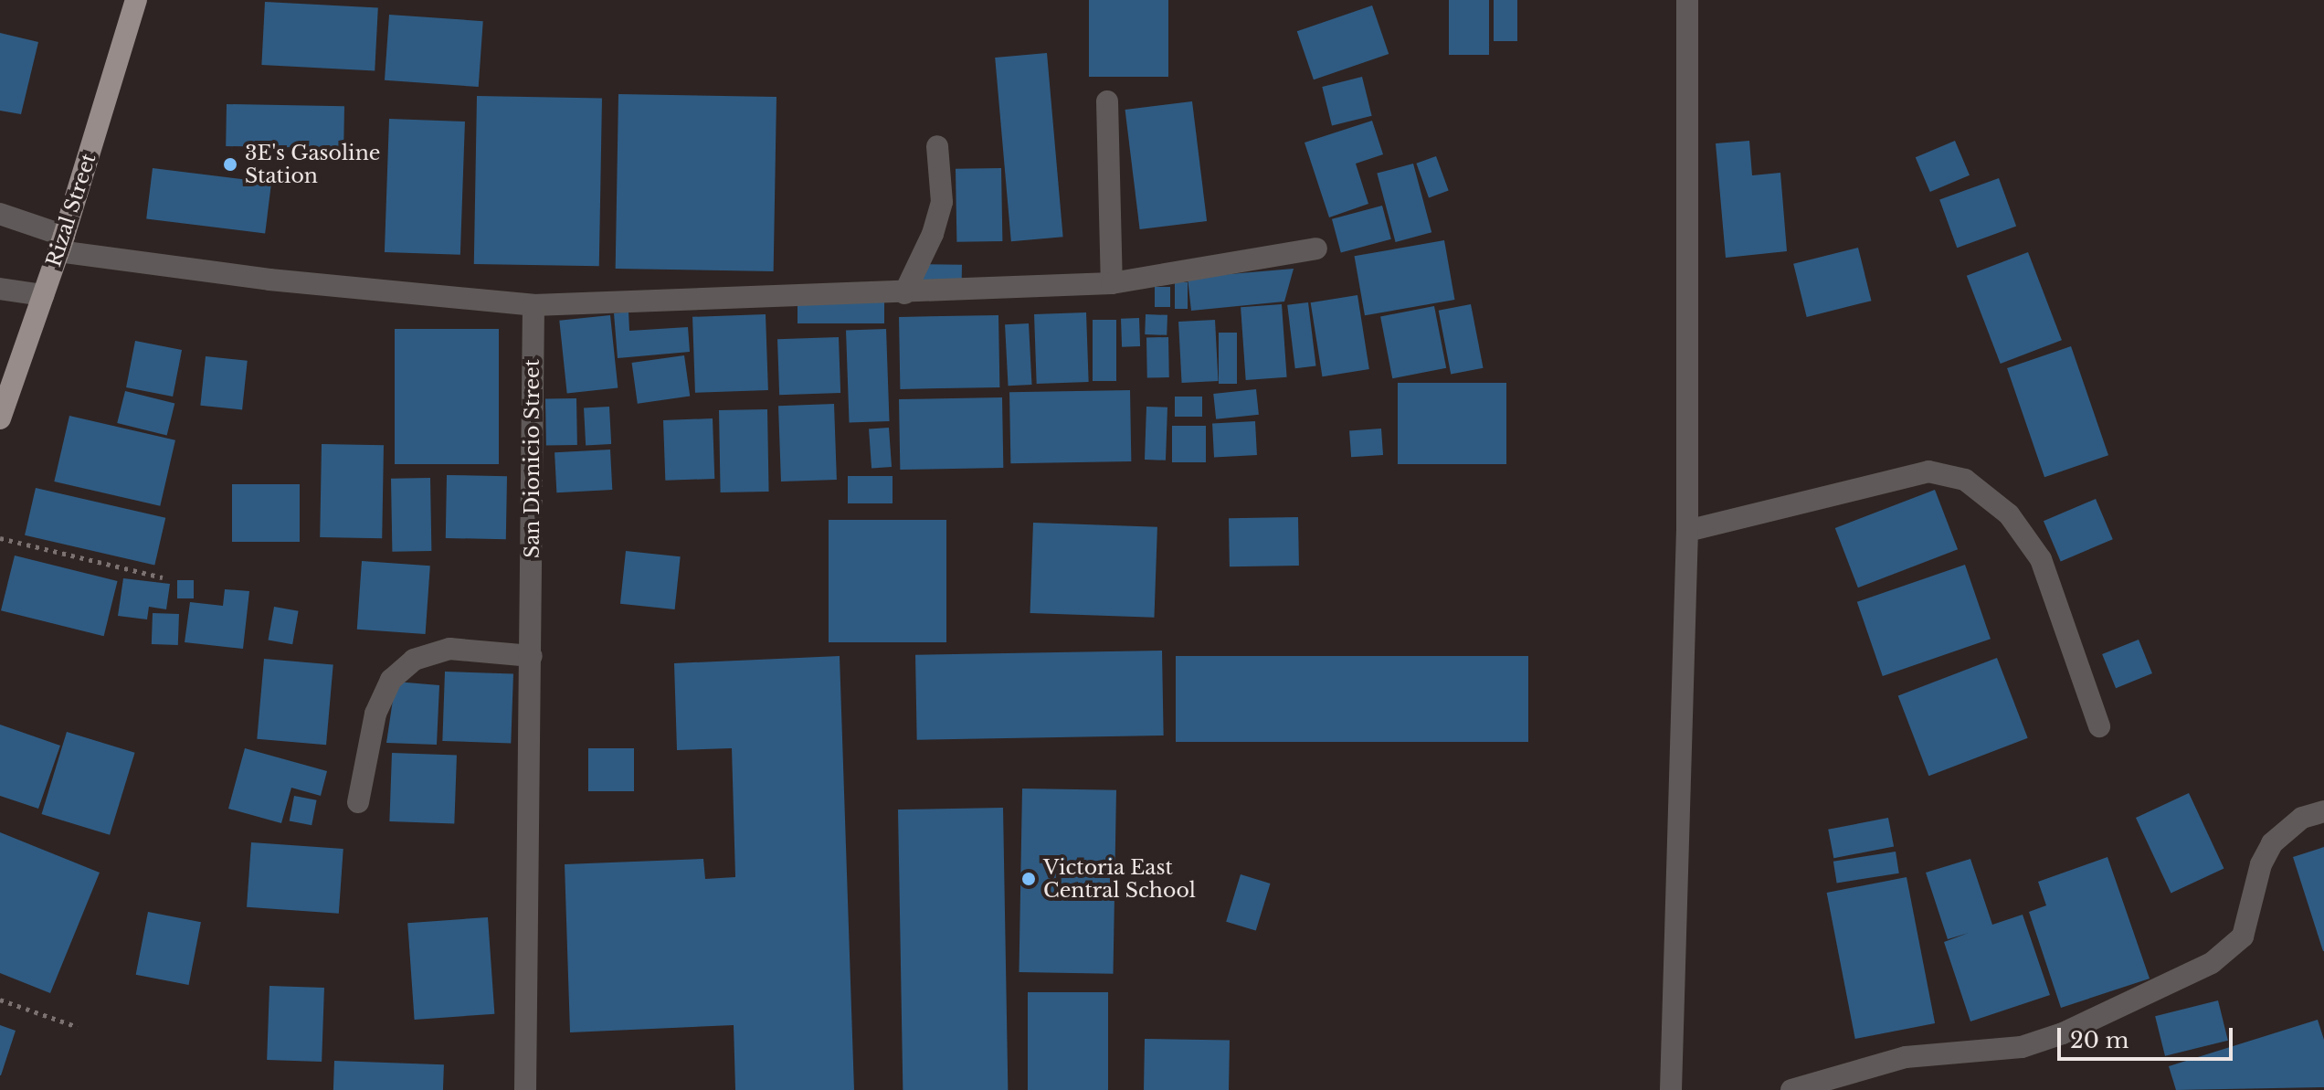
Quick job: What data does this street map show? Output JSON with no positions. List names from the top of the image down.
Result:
{
  "streets": {
    "main road": ["Rizal Street"],
    "street": ["San Dionicio Street"]
  },
  "places": ["3E's Gasoline Station", "Victoria East Central School"],
  "scale_bar": "20 m"
}
